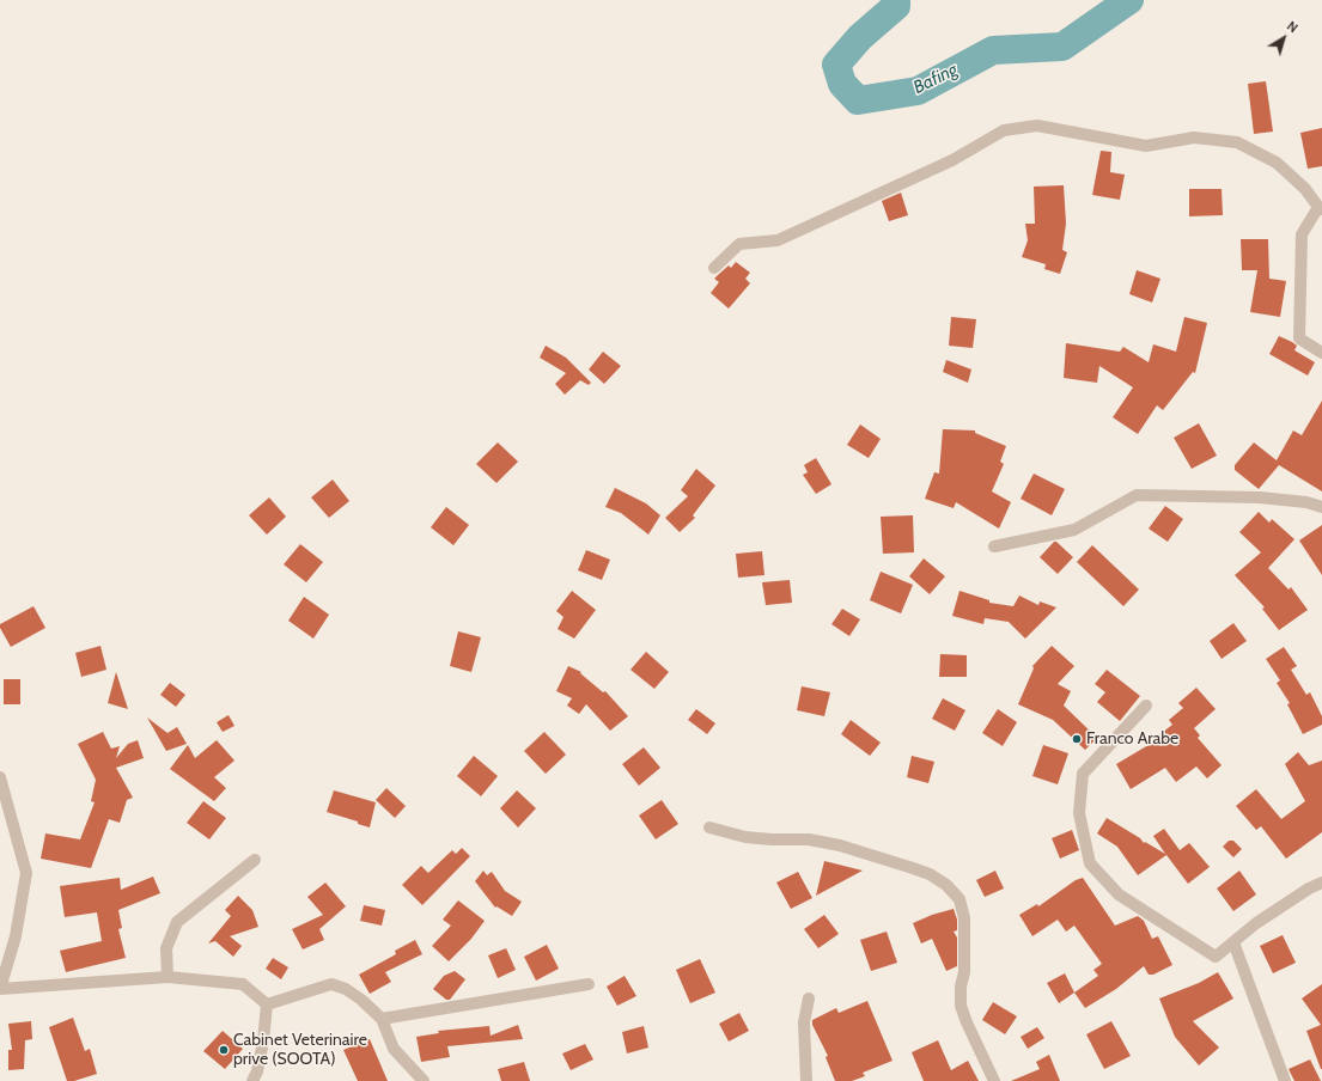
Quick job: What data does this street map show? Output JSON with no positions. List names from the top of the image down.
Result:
{
  "water": ["Bafing"],
  "places": ["Franco Arabe", "Cabinet Veterinaire prive (SOOTA)"],
  "north": "top right"
}
